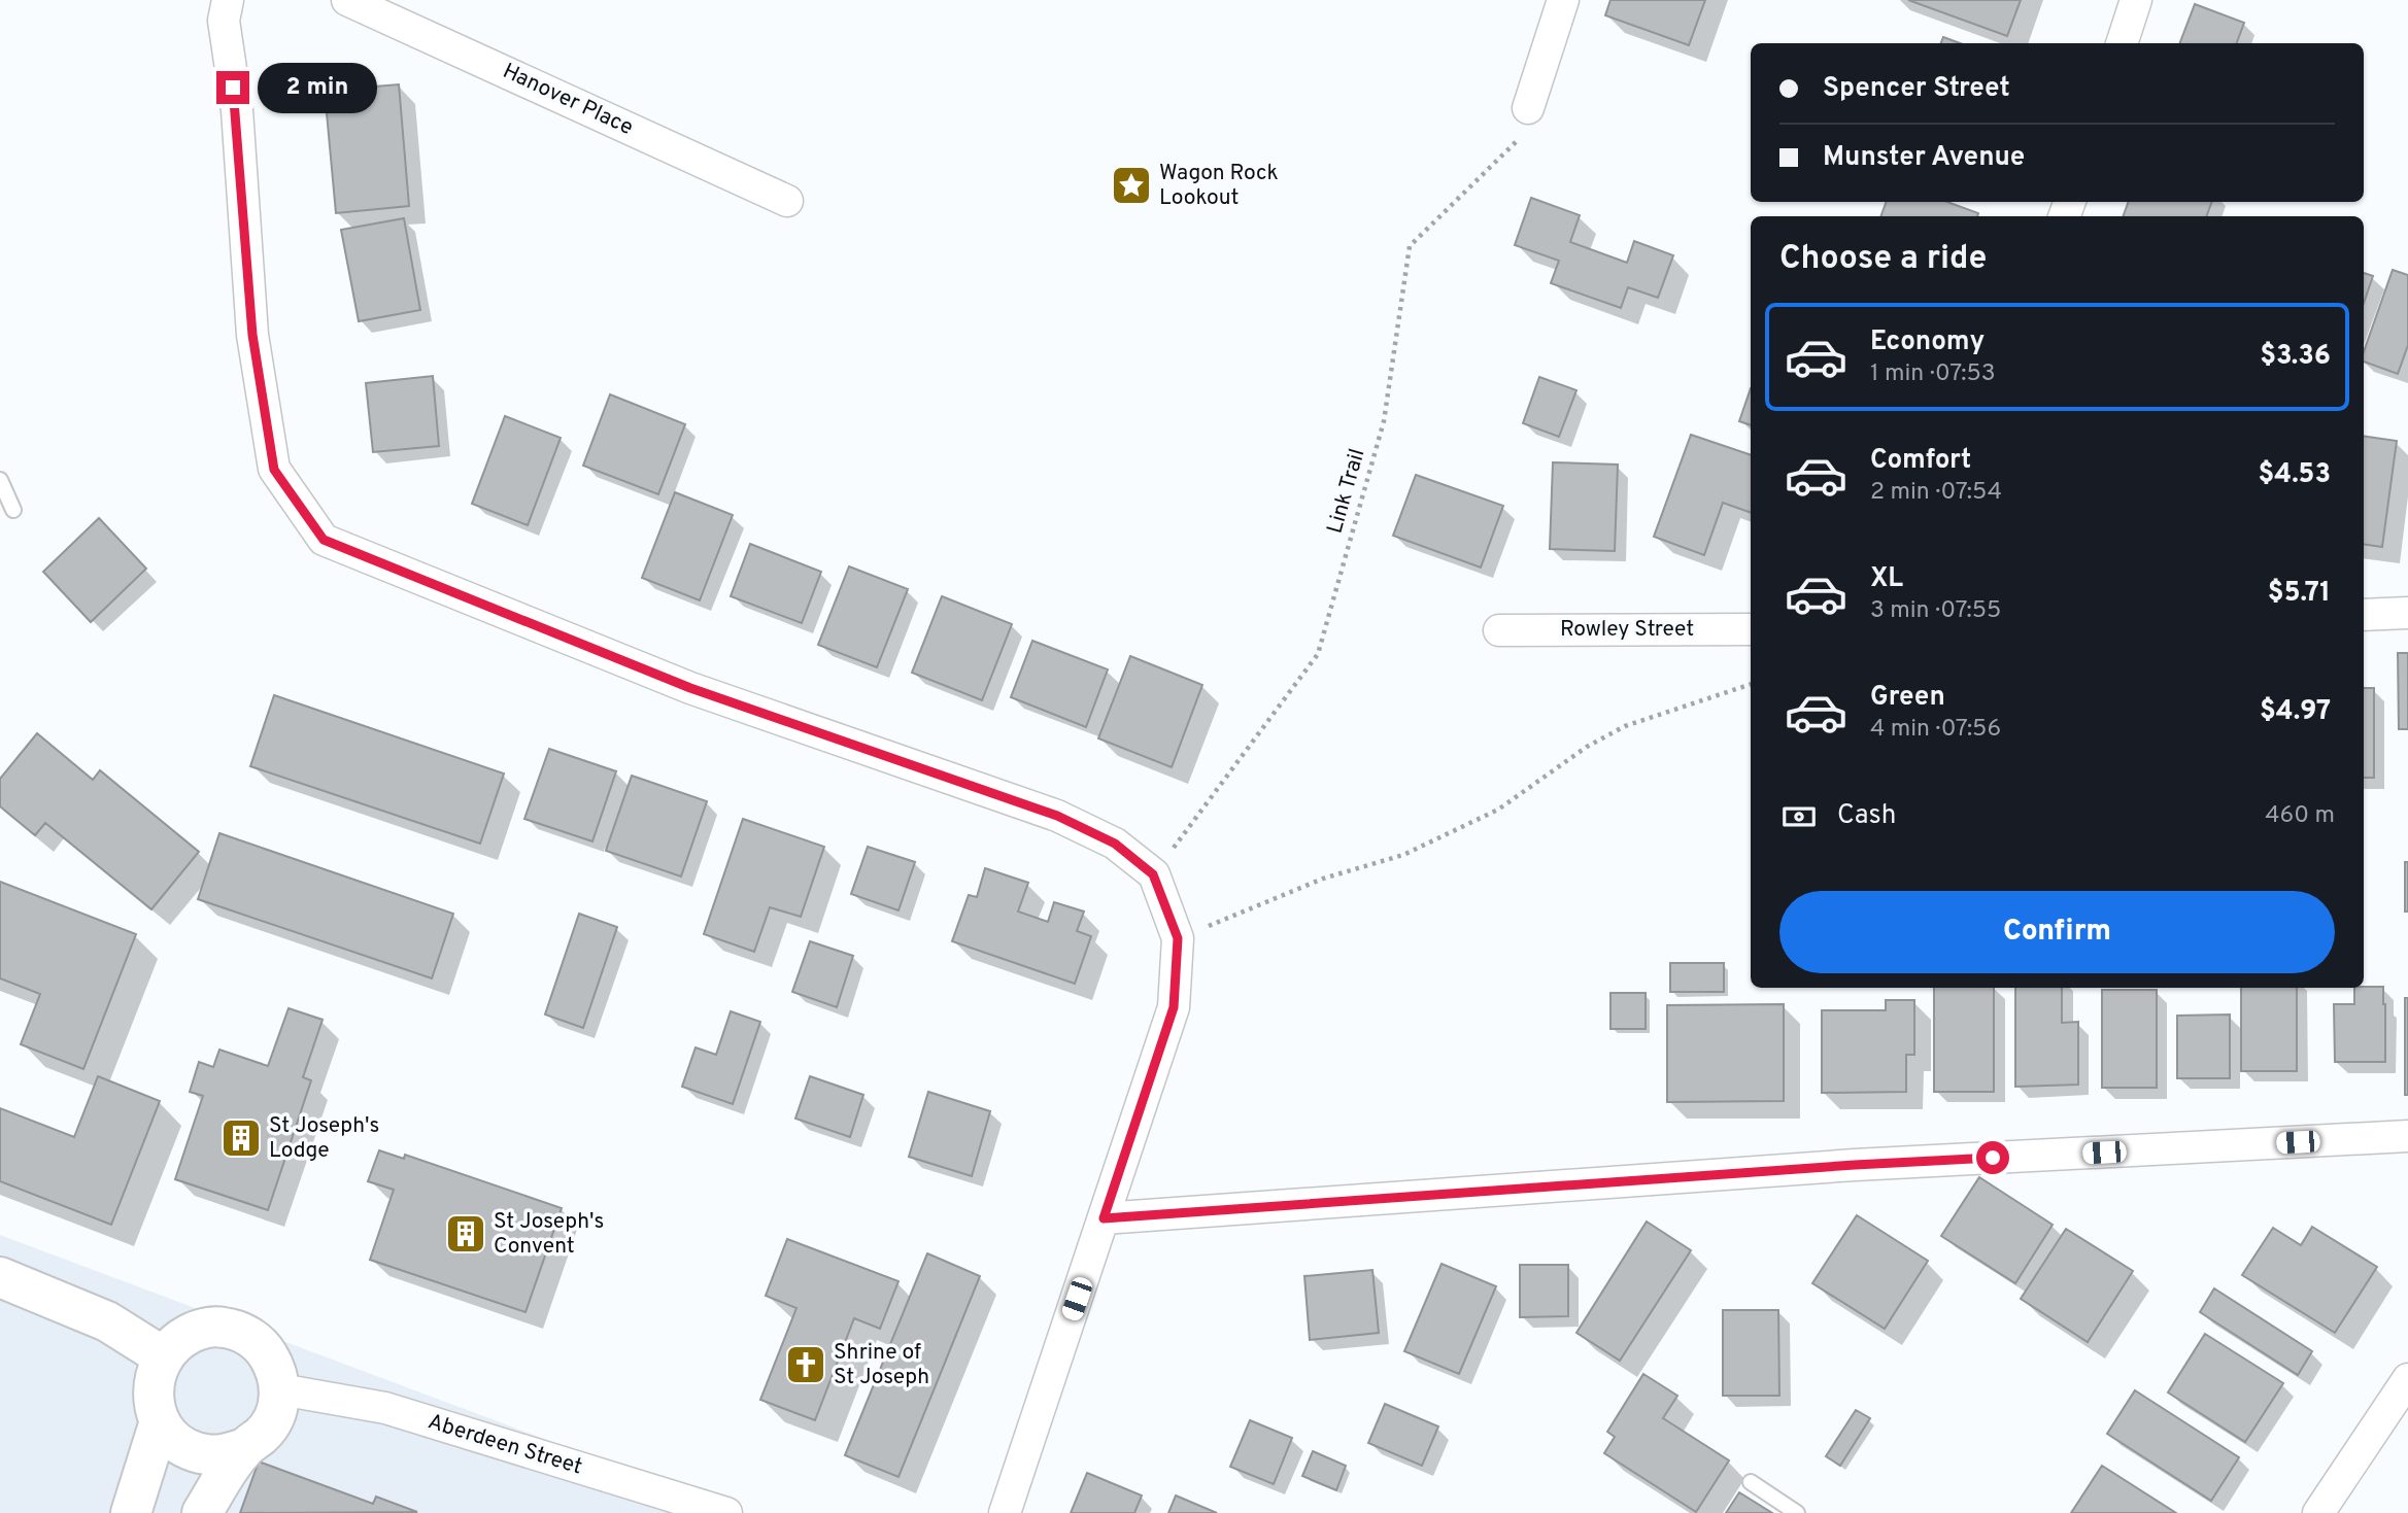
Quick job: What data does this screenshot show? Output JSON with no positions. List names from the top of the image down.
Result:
{
  "streets": {
    "street": ["Hanover Place", "Rowley Street", "Aberdeen Street"],
    "path": ["Link Trail"]
  },
  "places": {
    "place": ["Wagon Rock Lookout"],
    "building": ["St Joseph's Lodge", "St Joseph's Convent"],
    "church": ["Shrine of St Joseph"]
  },
  "page": {
    "banner": ["Spencer Street", "Munster Avenue"],
    "bubble": "2 min",
    "heading": "Choose a ride",
    "list": [
      {
        "name": "Economy",
        "note": "1 min · 07:53",
        "value": "$3.36"
      },
      {
        "name": "Comfort",
        "note": "2 min · 07:54",
        "value": "$4.53"
      },
      {
        "name": "XL",
        "note": "3 min · 07:55",
        "value": "$5.71"
      },
      {
        "name": "Green",
        "note": "4 min · 07:56",
        "value": "$4.97"
      }
    ],
    "pay": ["Cash", "460 m"],
    "buttons": "Confirm"
  }
}
